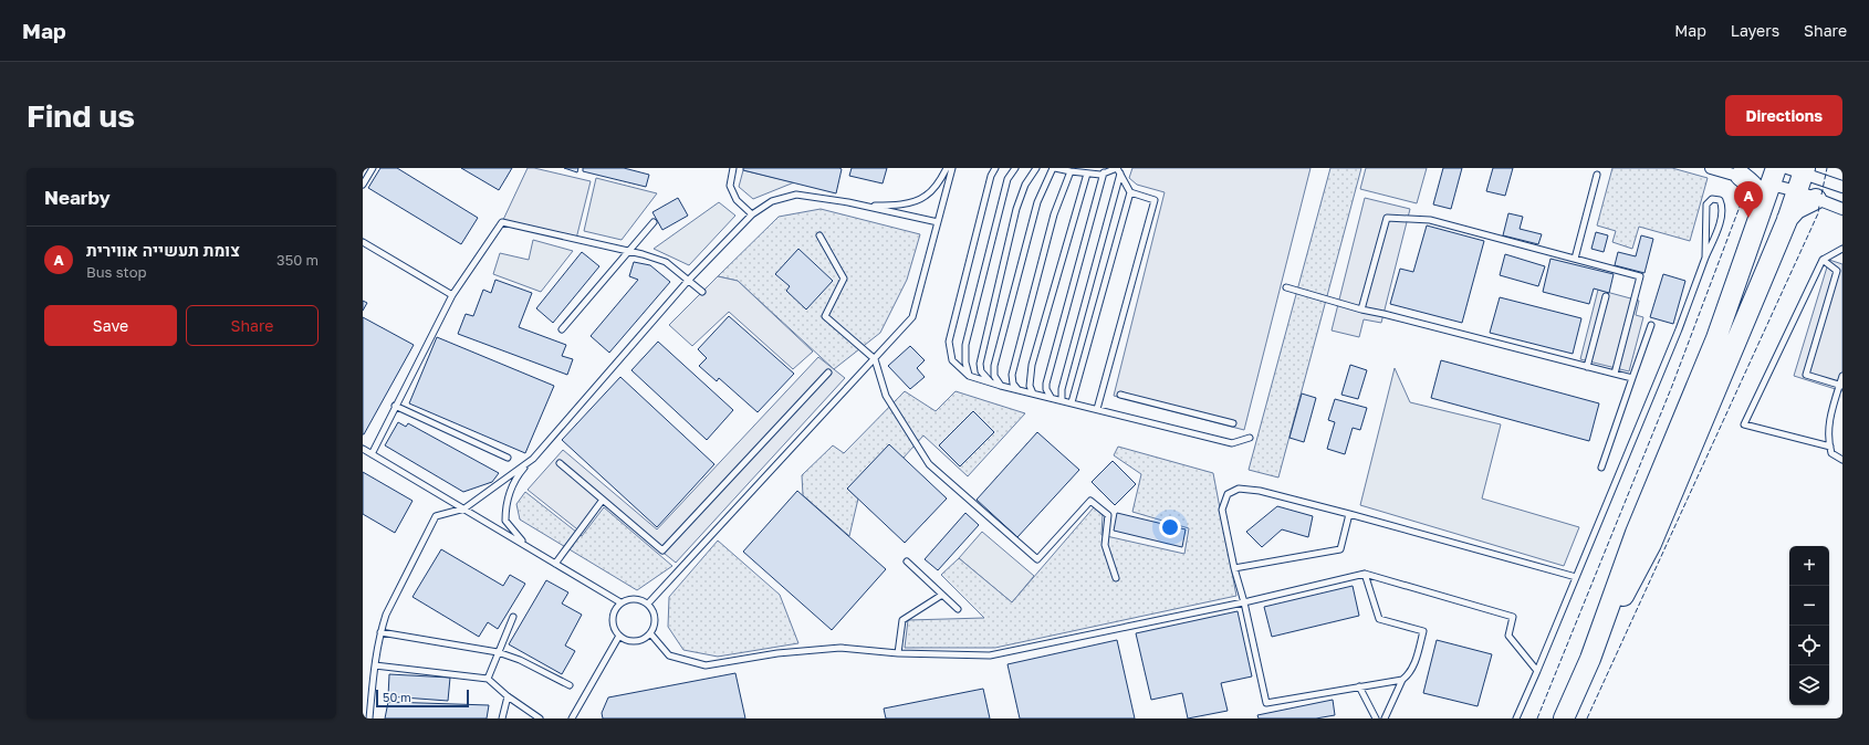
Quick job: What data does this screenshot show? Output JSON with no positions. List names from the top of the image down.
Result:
{
  "scale_bar": "50 m",
  "page": {
    "header": "Map",
    "nav": ["Map", "Layers", "Share"],
    "buttons": [
      "Directions",
      ["Save", "Share"]
    ],
    "title": "Find us",
    "heading": "Nearby",
    "pins": "A",
    "list": [
      {
        "mark": "A",
        "name": "צומת תעשייה אווירית",
        "note": "Bus stop",
        "value": "350 m"
      }
    ],
    "map_buttons": ["+", "−"],
    "scale": "50 m"
  }
}
